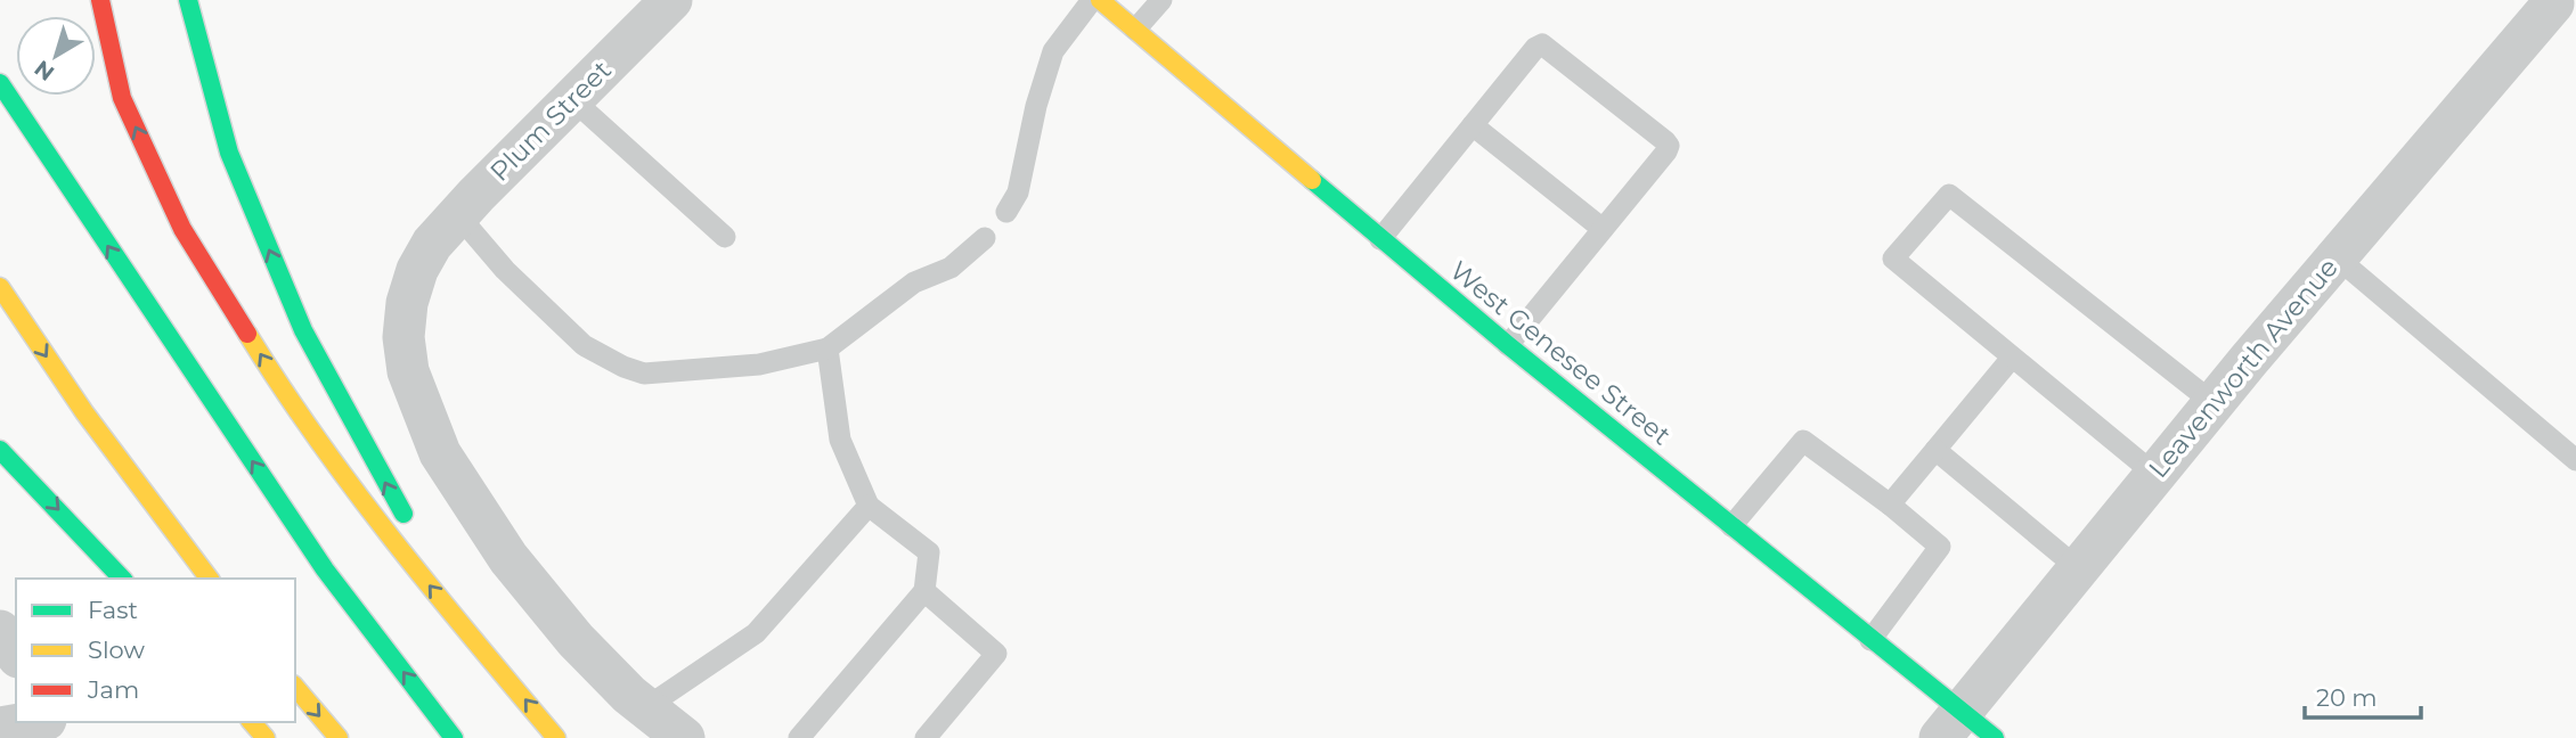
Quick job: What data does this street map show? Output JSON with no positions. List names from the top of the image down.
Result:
{
  "streets": {
    "main road": ["West Genesee Street"],
    "street": ["Plum Street", "Leavenworth Avenue"]
  },
  "crossings": [
    ["West Genesee Street", "Leavenworth Avenue"]
  ],
  "legend": ["Fast", "Slow", "Jam"],
  "scale_bar": "20 m",
  "north": "bottom left"
}
